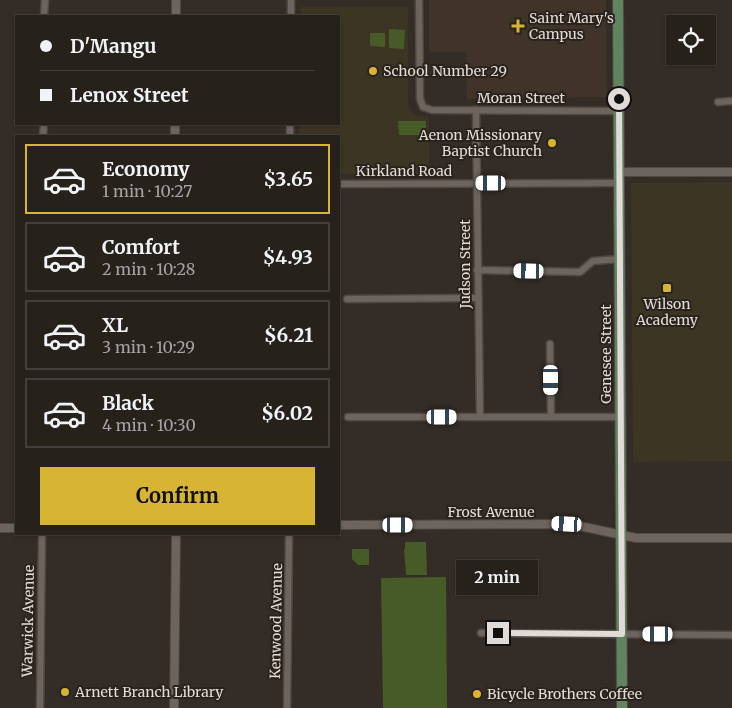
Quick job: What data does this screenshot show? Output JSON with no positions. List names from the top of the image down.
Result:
{
  "streets": {
    "main road": ["Genesee Street"],
    "street": [
      "Moran Street",
      "Kirkland Road",
      "Judson Street",
      "Frost Avenue",
      "Warwick Avenue",
      "Kenwood Avenue"
    ]
  },
  "crossings": [
    ["Moran Street", "Judson Street"],
    ["Moran Street", "Genesee Street"],
    ["Kirkland Road", "Judson Street"],
    ["Kirkland Road", "Genesee Street"],
    ["Genesee Street", "Frost Avenue"]
  ],
  "places": {
    "health": ["Saint Mary's Campus"],
    "other": [
      "School Number 29",
      "Aenon Missionary Baptist Church",
      "Arnett Branch Library",
      "Bicycle Brothers Coffee"
    ],
    "transit": ["Wilson Academy"]
  },
  "page": {
    "banner": ["D'Mangu", "Lenox Street"],
    "list": [
      {
        "name": "Economy",
        "note": "1 min · 10:27",
        "value": "$3.65"
      },
      {
        "name": "Comfort",
        "note": "2 min · 10:28",
        "value": "$4.93"
      },
      {
        "name": "XL",
        "note": "3 min · 10:29",
        "value": "$6.21"
      },
      {
        "name": "Black",
        "note": "4 min · 10:30",
        "value": "$6.02"
      }
    ],
    "buttons": "Confirm",
    "bubble": "2 min"
  }
}
